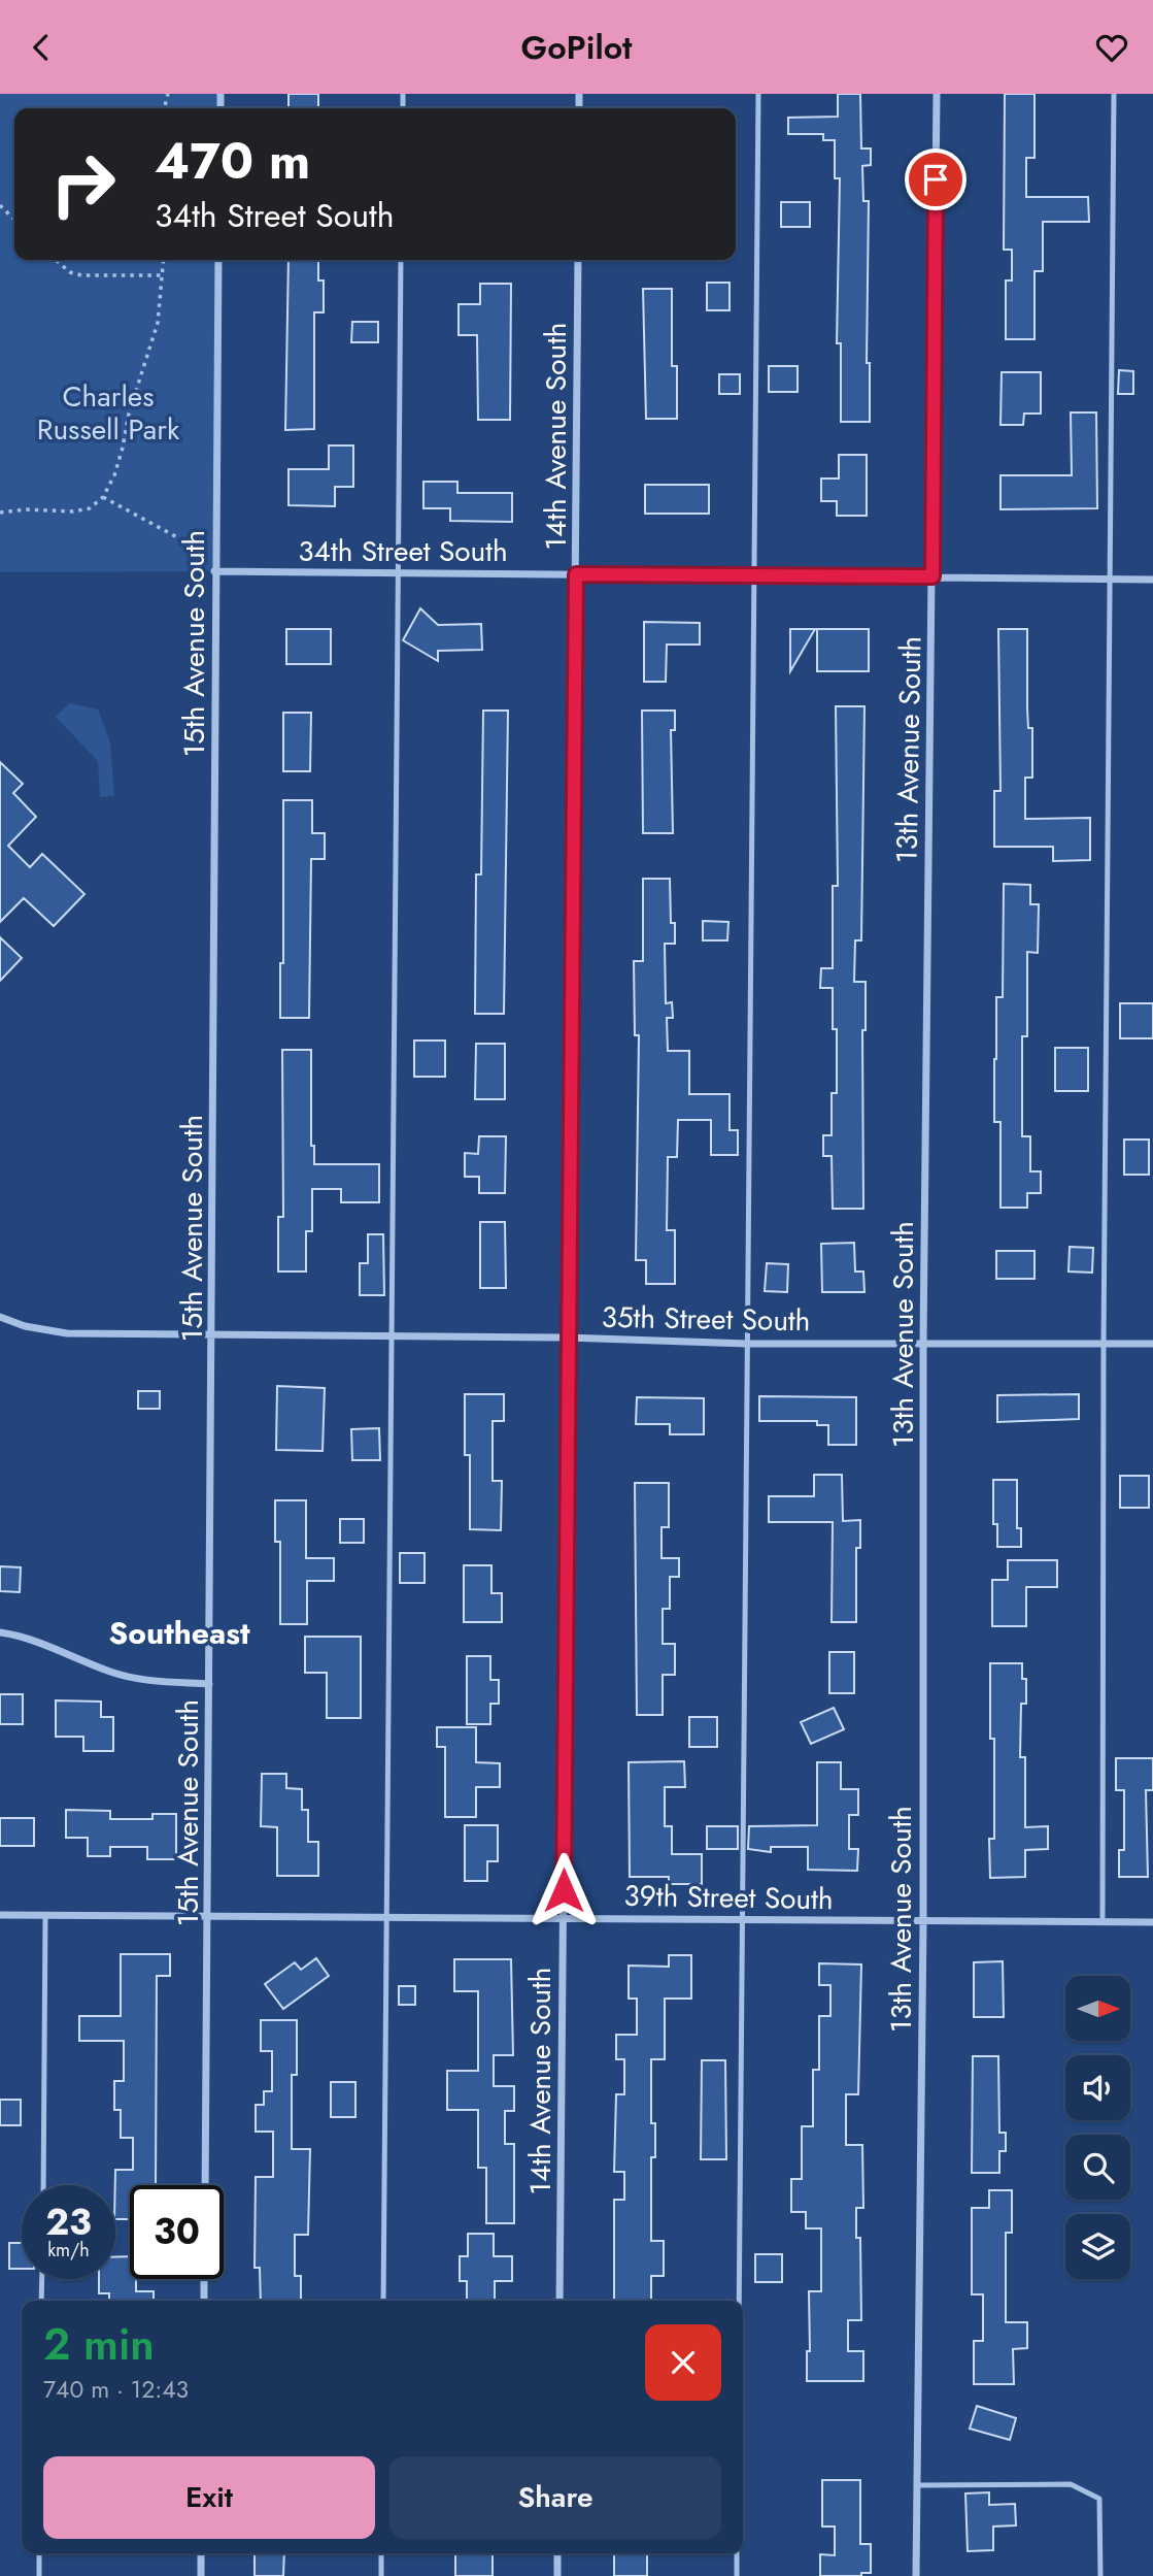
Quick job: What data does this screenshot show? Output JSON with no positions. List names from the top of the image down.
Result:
{
  "streets": {
    "street": [
      "14th Avenue South",
      "34th Street South",
      "15th Avenue South",
      "13th Avenue South",
      "35th Street South",
      "39th Street South"
    ]
  },
  "crossings": [
    ["14th Avenue South", "34th Street South"],
    ["14th Avenue South", "35th Street South"],
    ["14th Avenue South", "39th Street South"],
    ["34th Street South", "15th Avenue South"],
    ["34th Street South", "13th Avenue South"],
    ["15th Avenue South", "35th Street South"],
    ["15th Avenue South", "39th Street South"],
    ["13th Avenue South", "35th Street South"],
    ["13th Avenue South", "39th Street South"]
  ],
  "districts": ["Southeast"],
  "parks": ["Charles Russell Park"],
  "north": "right",
  "page": {
    "header": "GoPilot",
    "turn": ["470 m", "34th Street South"],
    "speed": "23 km/h",
    "limit": "30",
    "heading": ["2 min", "740 m · 12:43"],
    "buttons": ["Exit", "Share"]
  }
}
